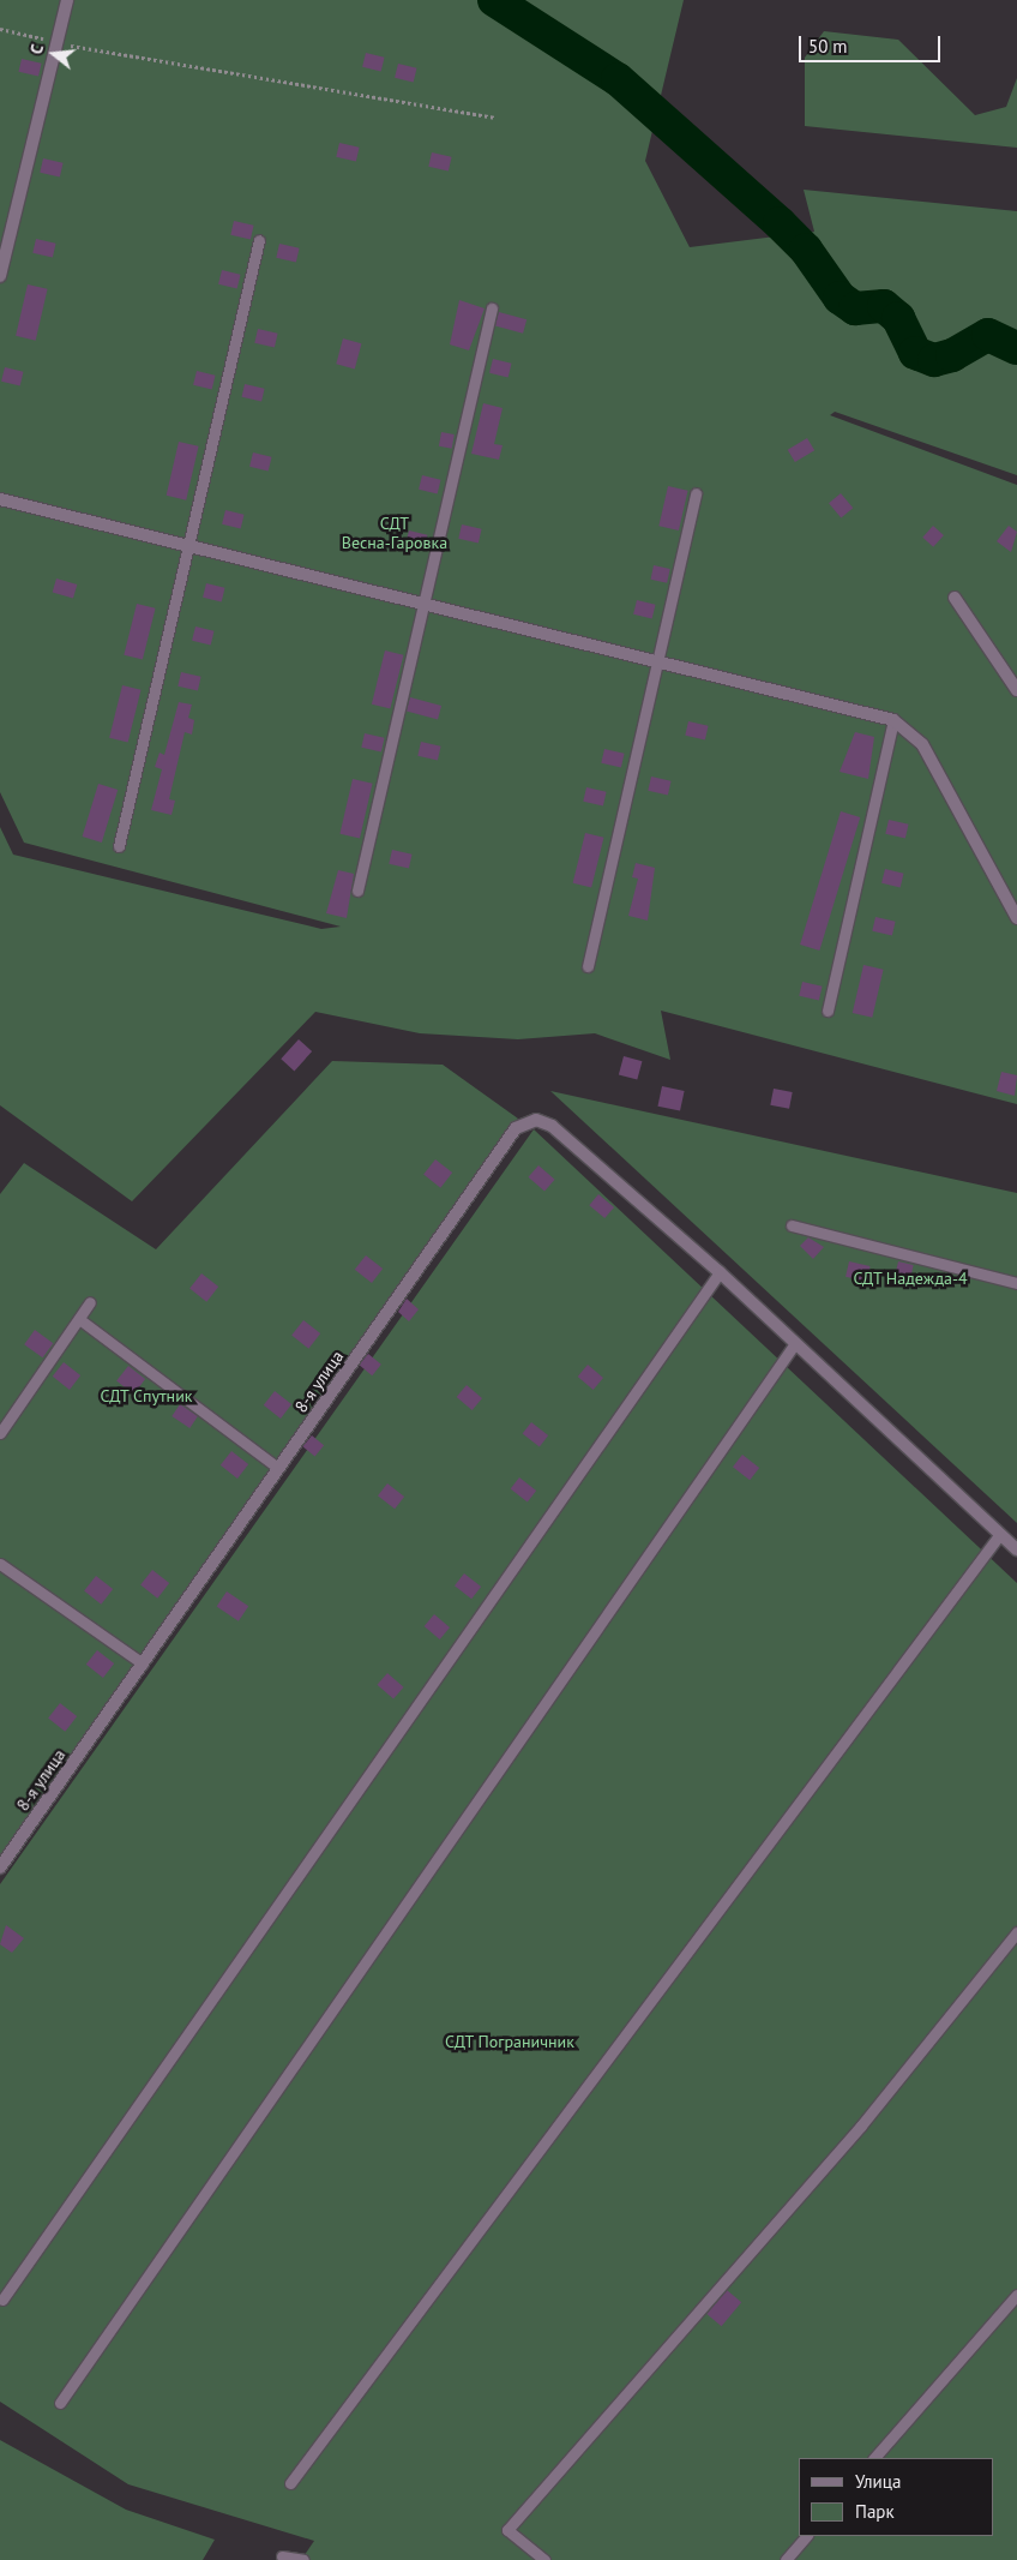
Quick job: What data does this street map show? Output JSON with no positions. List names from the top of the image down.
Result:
{
  "streets": {
    "street": ["8-я улица"]
  },
  "parks": [
    "СДТ Весна-Гаровка",
    "СДТ Надежда-4",
    "СДТ Спутник",
    "СДТ Пограничник"
  ],
  "legend": ["Улица", "Парк"],
  "scale_bar": "50 m",
  "north": "left"
}
